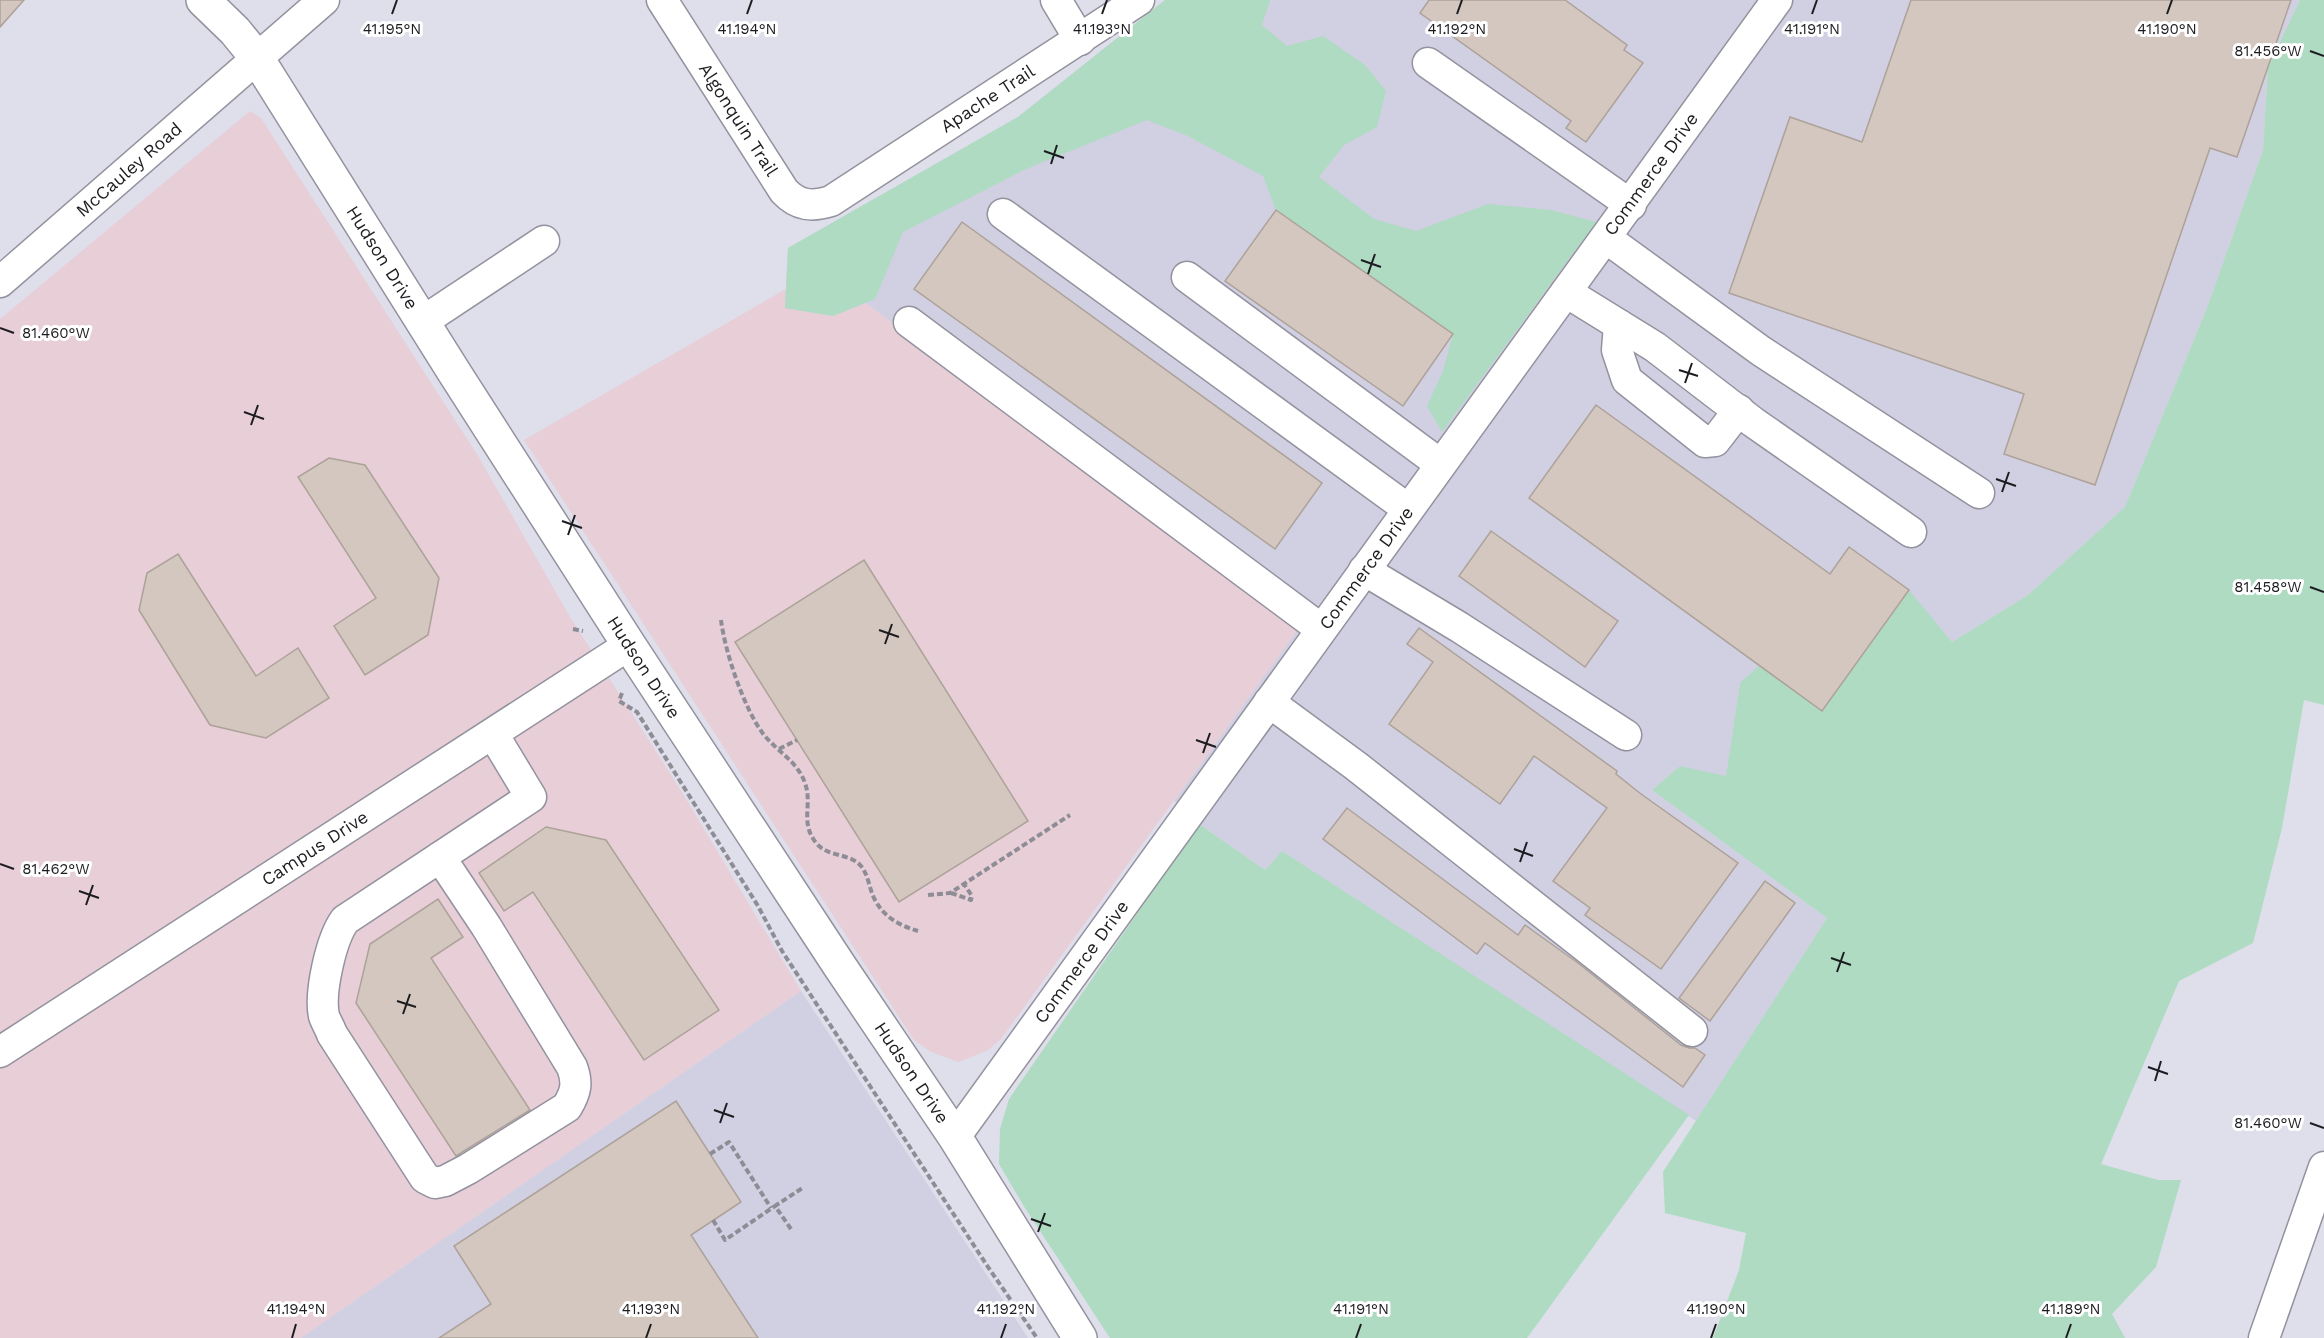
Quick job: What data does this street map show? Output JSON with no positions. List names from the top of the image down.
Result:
{
  "streets": {
    "main road": ["Hudson Drive"],
    "street": [
      "Apache Trail",
      "Algonquin Trail",
      "McCauley Road",
      "Commerce Drive",
      "Campus Drive"
    ]
  },
  "crossings": [
    ["Apache Trail", "Algonquin Trail"],
    ["McCauley Road", "Hudson Drive"],
    ["Commerce Drive", "Hudson Drive"],
    ["Hudson Drive", "Campus Drive"]
  ],
  "coordinates": [
    "41.195°N",
    "41.194°N",
    "41.193°N",
    "41.192°N",
    "41.191°N",
    "41.190°N",
    "81.456°W",
    "81.460°W",
    "81.458°W",
    "81.462°W",
    "41.189°N"
  ]
}
